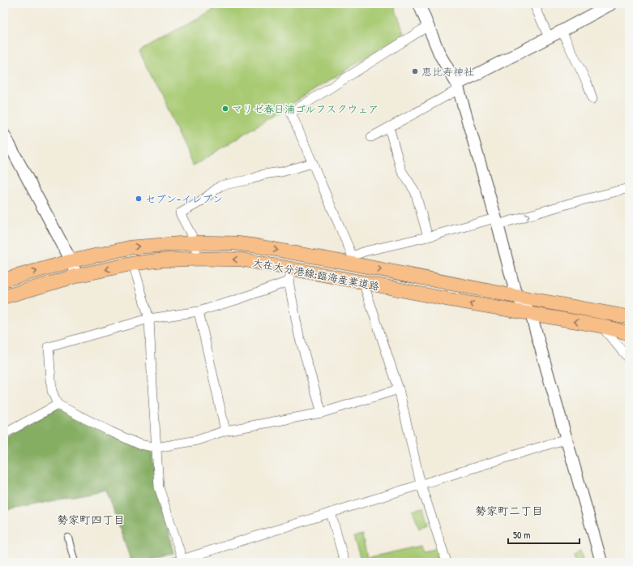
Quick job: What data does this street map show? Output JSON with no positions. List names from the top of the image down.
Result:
{
  "streets": {
    "main road": ["大在大分港線;臨海産業道路"]
  },
  "districts": ["勢家町二丁目", "勢家町四丁目"],
  "places": ["恵比寿神社", "マリゼ春日浦ゴルフスクウェア", "セブン-イレブン"],
  "scale_bar": "50 m"
}
